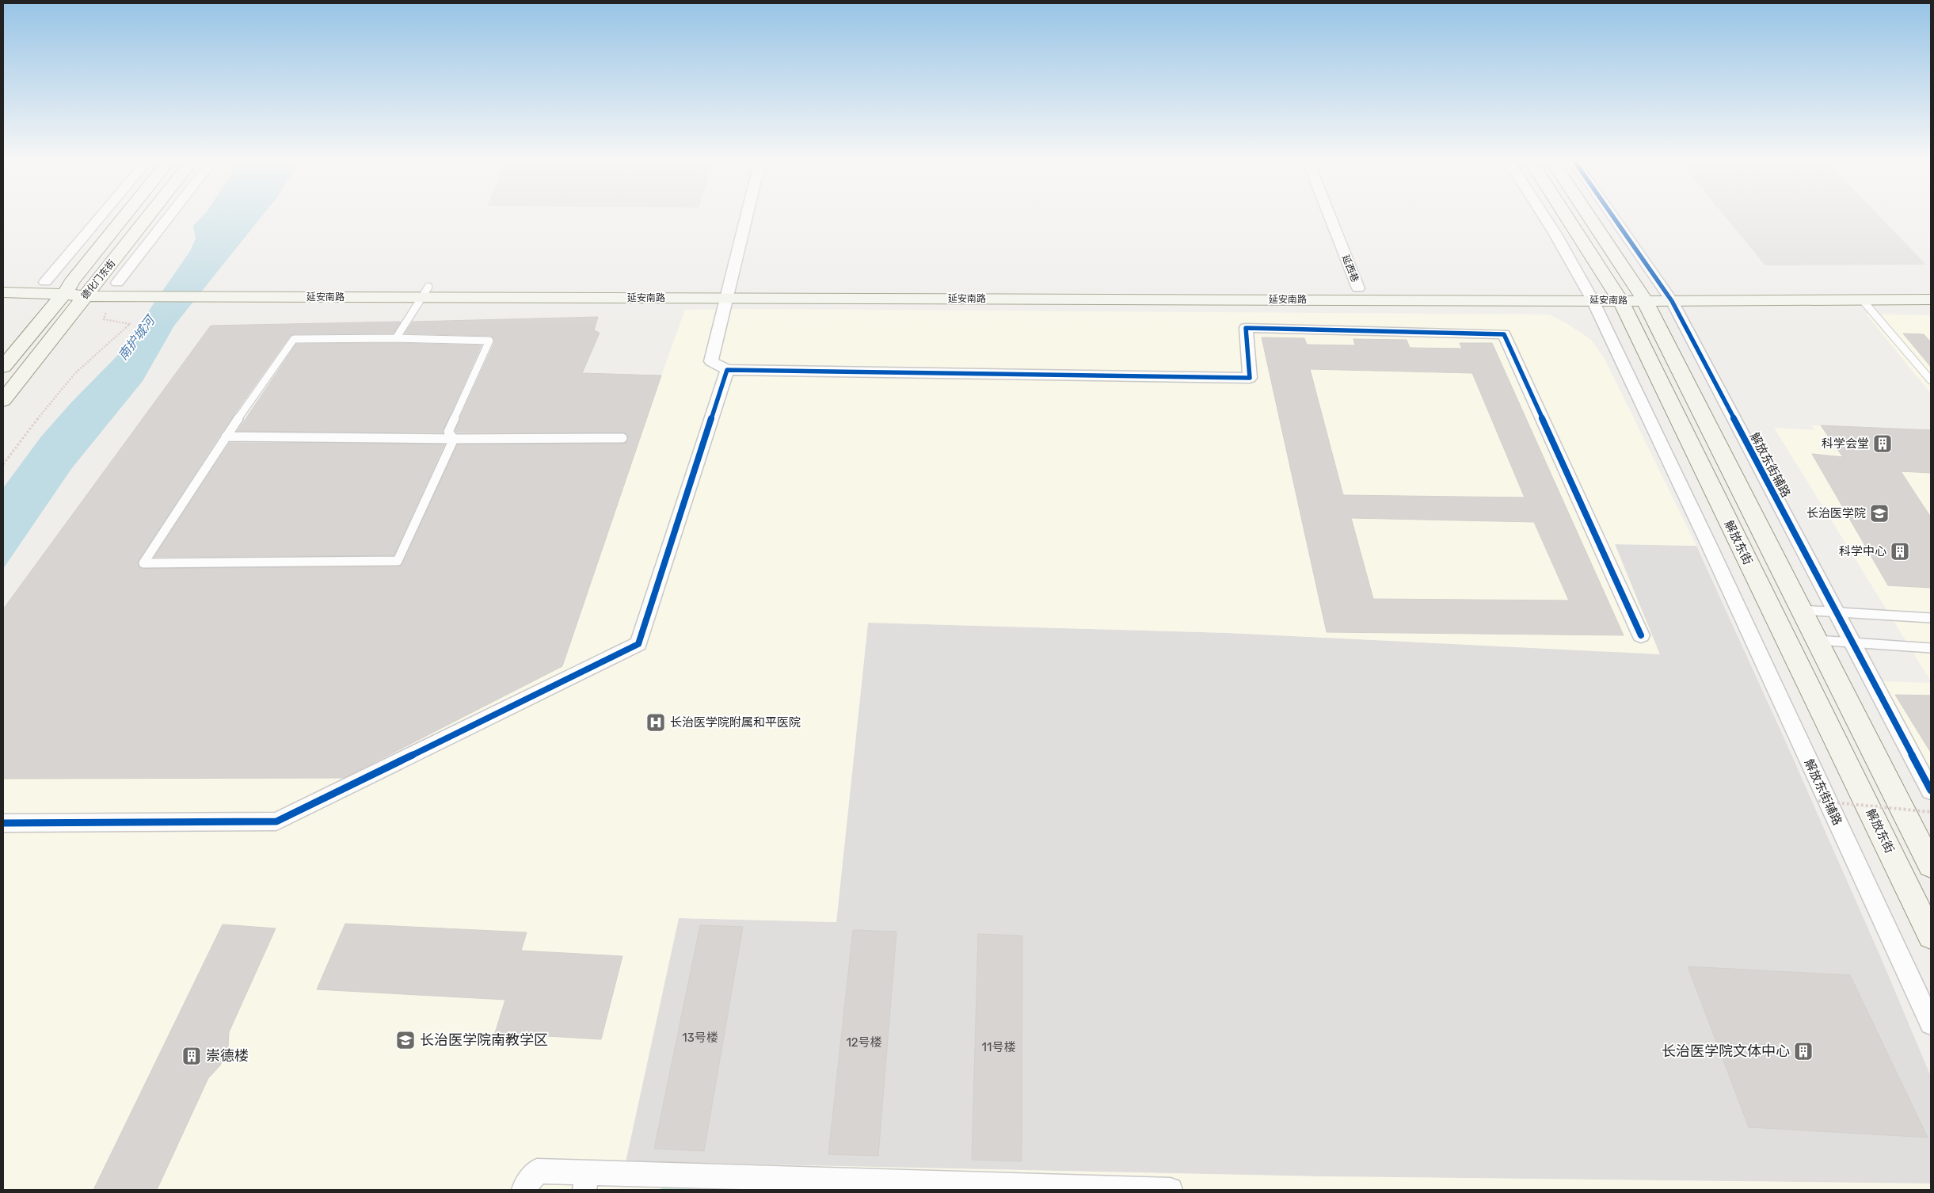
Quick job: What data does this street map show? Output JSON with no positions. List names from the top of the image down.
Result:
{
  "streets": {
    "main road": ["德化门东街", "延安南路", "解放东街"],
    "street": ["延西巷", "解放东街辅路"]
  },
  "crossings": [
    ["延西巷", "延安南路"],
    ["德化门东街", "延安南路"],
    ["延安南路", "解放东街辅路"],
    ["延安南路", "解放东街"]
  ],
  "water": ["南护城河"],
  "places": {
    "building": [
      "科学会堂",
      "科学中心",
      "长治医学院文体中心",
      "崇德楼"
    ],
    "school or university": ["长治医学院", "长治医学院南教学区"],
    "hospital": ["长治医学院附属和平医院"]
  },
  "house_numbers": ["13号楼", "12号楼", "11号楼"]
}
